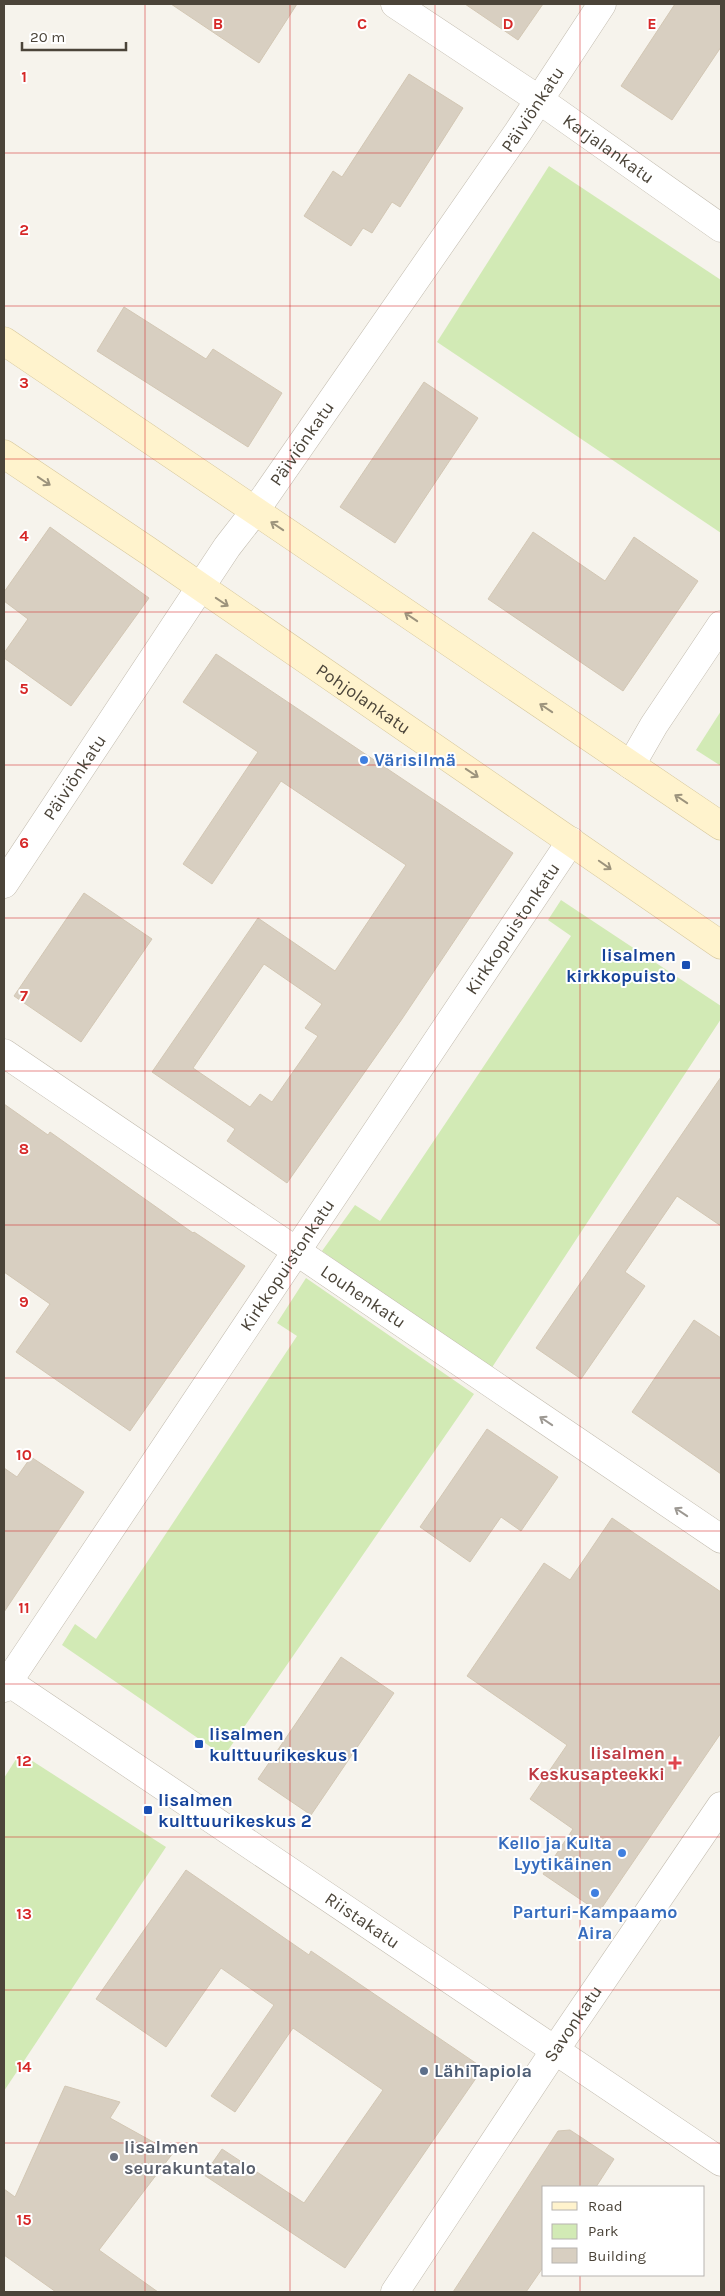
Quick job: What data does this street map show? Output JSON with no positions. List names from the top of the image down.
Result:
{
  "streets": {
    "main road": ["Pohjolankatu"],
    "street": [
      "Päiviönkatu",
      "Karjalankatu",
      "Kirkkopuistonkatu",
      "Louhenkatu",
      "Riistakatu",
      "Savonkatu"
    ]
  },
  "crossings": [
    ["Päiviönkatu", "Karjalankatu"],
    ["Päiviönkatu", "Pohjolankatu"],
    ["Pohjolankatu", "Kirkkopuistonkatu"],
    ["Kirkkopuistonkatu", "Louhenkatu"],
    ["Kirkkopuistonkatu", "Riistakatu"],
    ["Riistakatu", "Savonkatu"]
  ],
  "one_way": ["Louhenkatu"],
  "places": {
    "other": [
      "Värisilmä",
      "Kello ja Kulta Lyytikäinen",
      "Parturi-Kampaamo Aira",
      "LähiTapiola",
      "Iisalmen seurakuntatalo"
    ],
    "transit": ["Iisalmen kirkkopuisto", "Iisalmen kulttuurikeskus 1", "Iisalmen kulttuurikeskus 2"],
    "health": ["Iisalmen Keskusapteekki"]
  },
  "legend": ["Road", "Park", "Building"],
  "scale_bar": "20 m",
  "grid": {
    "columns": [
      "B",
      "C",
      "D",
      "E"
    ],
    "rows": [
      "1",
      "2",
      "3",
      "4",
      "5",
      "6",
      "7",
      "8",
      "9",
      "10",
      "11",
      "12",
      "13",
      "14",
      "15"
    ]
  }
}
